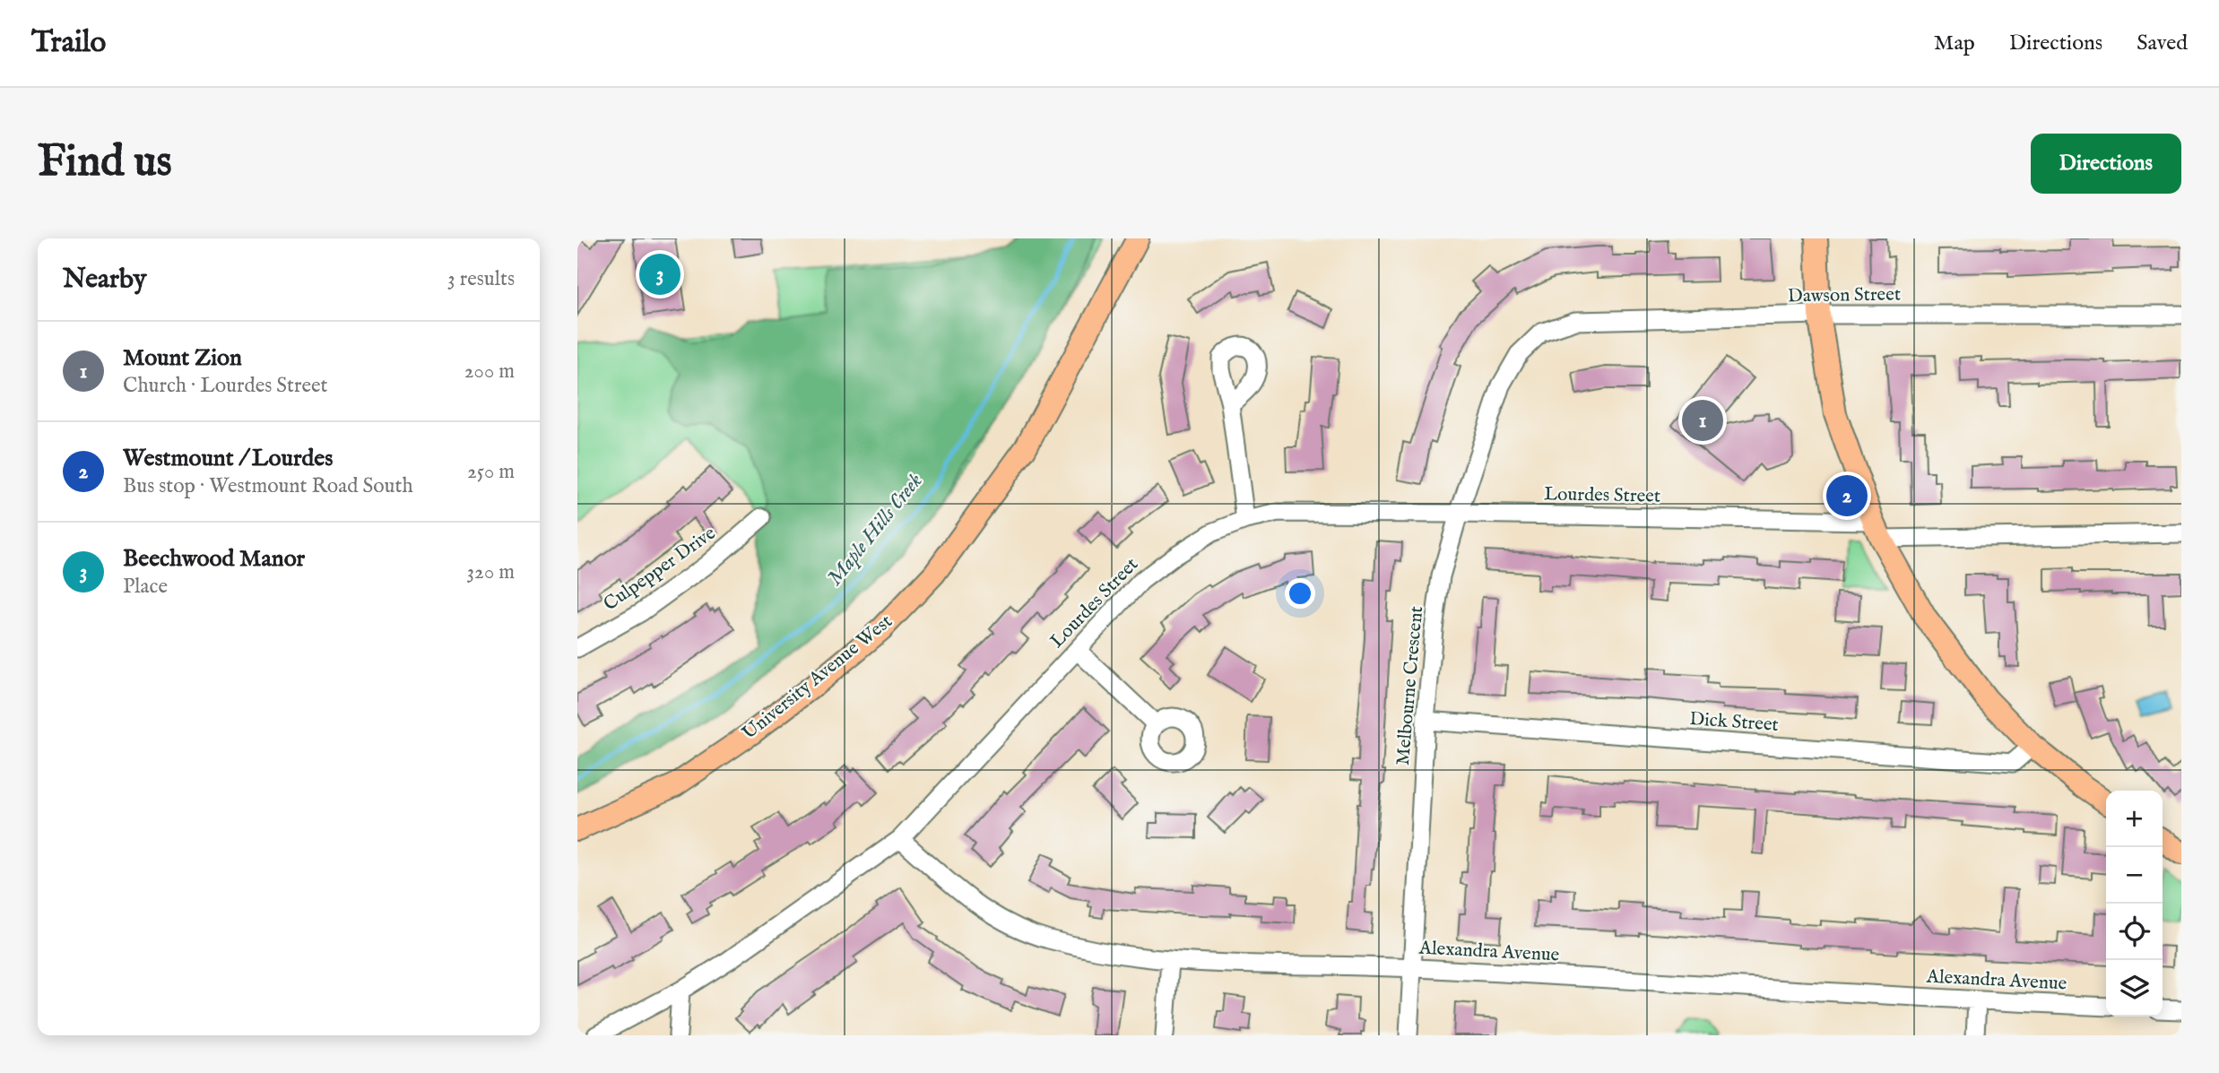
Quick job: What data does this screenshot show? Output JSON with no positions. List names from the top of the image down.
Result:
{
  "streets": {
    "main road": ["University Avenue West"],
    "street": [
      "Dawson Street",
      "Lourdes Street",
      "Culpepper Drive",
      "Melbourne Crescent",
      "Dick Street",
      "Alexandra Avenue"
    ]
  },
  "crossings": [
    ["Dawson Street", "Melbourne Crescent"],
    ["Lourdes Street", "Melbourne Crescent"],
    ["Lourdes Street", "Alexandra Avenue"],
    ["Melbourne Crescent", "Dick Street"],
    ["Melbourne Crescent", "Alexandra Avenue"]
  ],
  "water": ["Maple Hills Creek"],
  "page": {
    "header": "Trailo",
    "nav": ["Map", "Directions", "Saved"],
    "buttons": "Directions",
    "title": "Find us",
    "heading": ["Nearby", "3 results"],
    "pins": ["3", "1", "2"],
    "list": [
      {
        "mark": "1",
        "name": "Mount Zion",
        "note": "Church · Lourdes Street",
        "value": "200 m"
      },
      {
        "mark": "2",
        "name": "Westmount / Lourdes",
        "note": "Bus stop · Westmount Road South",
        "value": "250 m"
      },
      {
        "mark": "3",
        "name": "Beechwood Manor",
        "note": "Place",
        "value": "320 m"
      }
    ],
    "map_buttons": ["+", "−"]
  }
}
